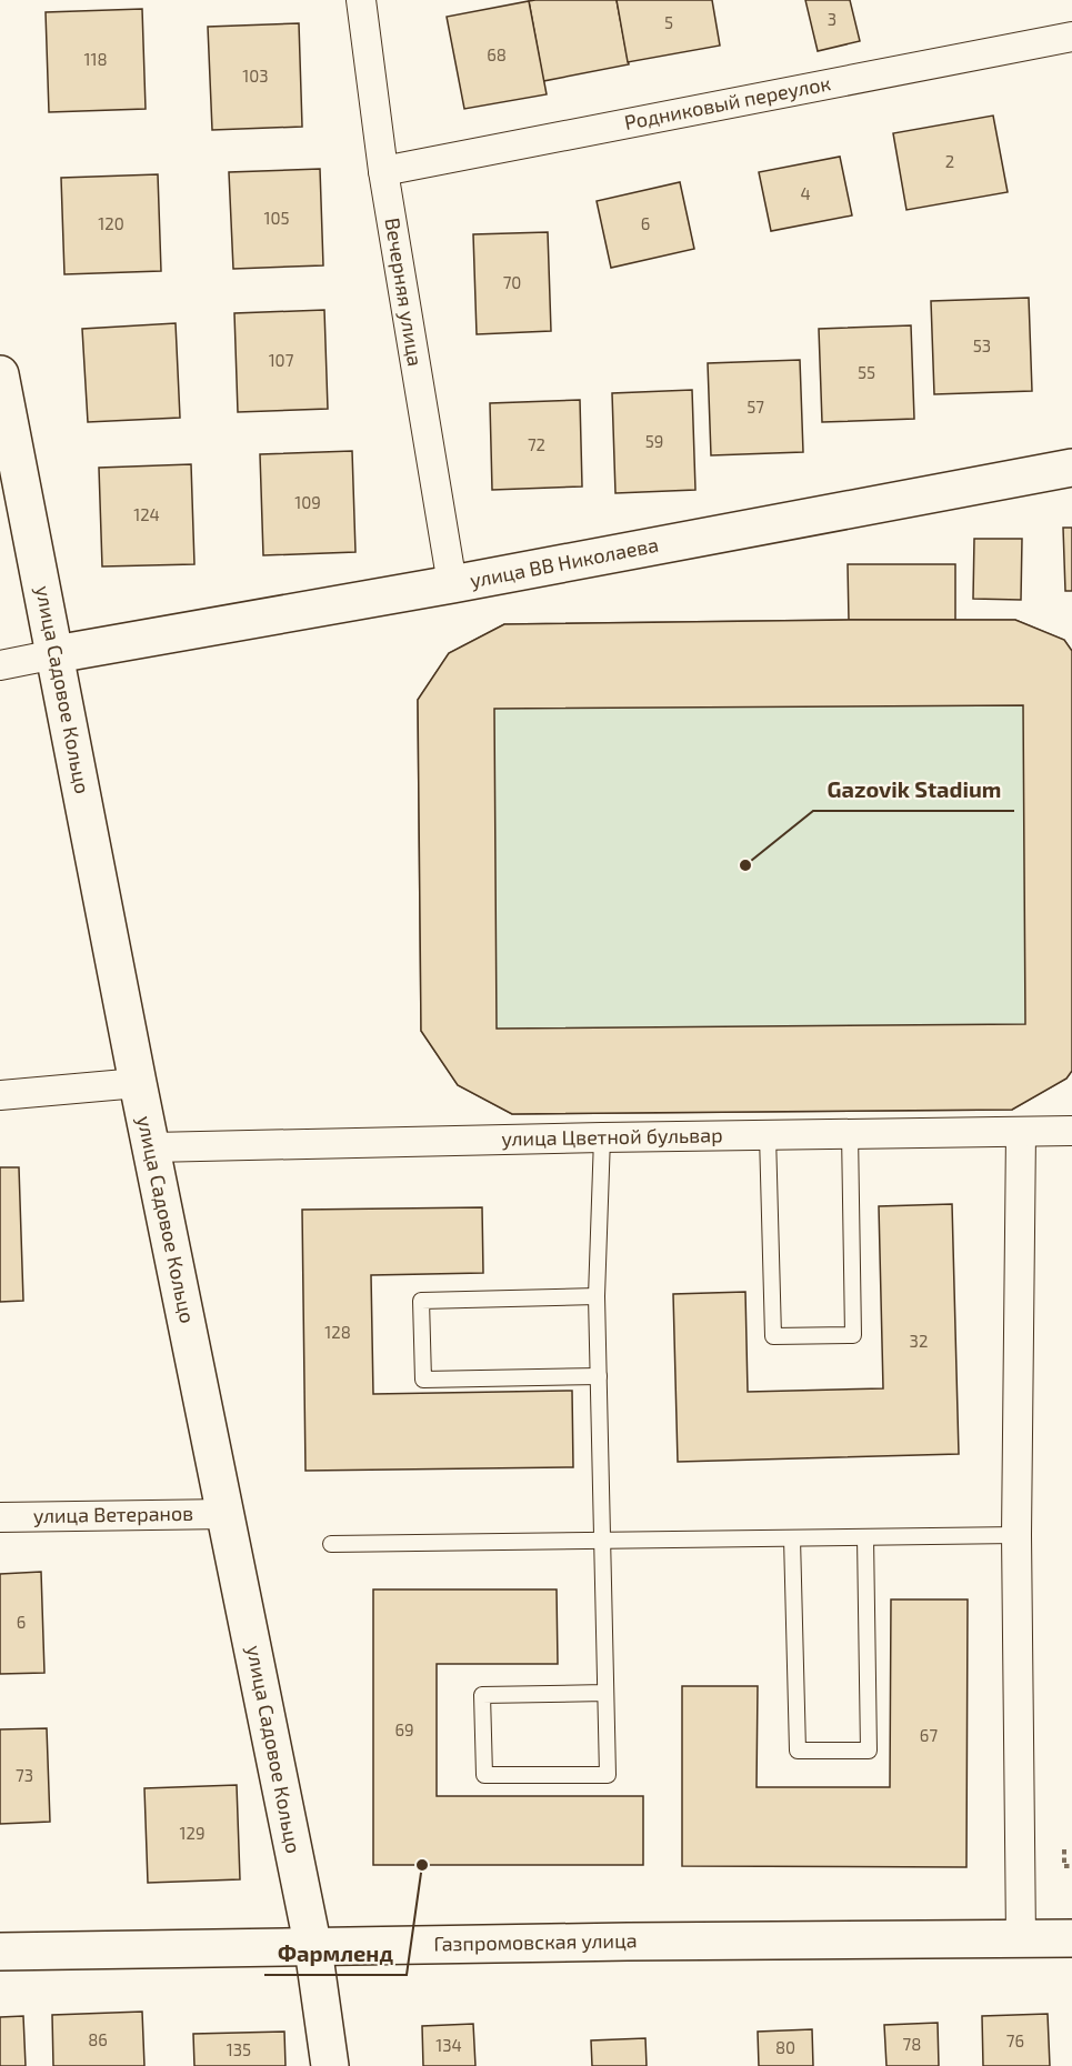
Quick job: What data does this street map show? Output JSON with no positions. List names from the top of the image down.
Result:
{
  "streets": {
    "main road": ["улица ВВ Николаева", "улица Садовое Кольцо", "Газпромовская улица"],
    "street": [
      "Родниковый переулок",
      "Вечерняя улица",
      "улица Цветной бульвар",
      "улица Ветеранов"
    ]
  },
  "crossings": [
    ["Родниковый переулок", "Вечерняя улица"],
    ["Вечерняя улица", "улица ВВ Николаева"],
    ["улица ВВ Николаева", "улица Садовое Кольцо"],
    ["улица Садовое Кольцо", "улица Цветной бульвар"],
    ["улица Садовое Кольцо", "улица Ветеранов"],
    ["улица Садовое Кольцо", "Газпромовская улица"]
  ],
  "places": ["Gazovik Stadium", "Фармленд"],
  "house_numbers": [
    "3",
    "5",
    "68",
    "118",
    "103",
    "2",
    "4",
    "105",
    "120",
    "6",
    "70",
    "53",
    "107",
    "55",
    "57",
    "59",
    "72",
    "109",
    "124",
    "128",
    "32",
    "6",
    "69",
    "67",
    "73",
    "129",
    "86",
    "76",
    "78",
    "134",
    "80",
    "135"
  ]
}
